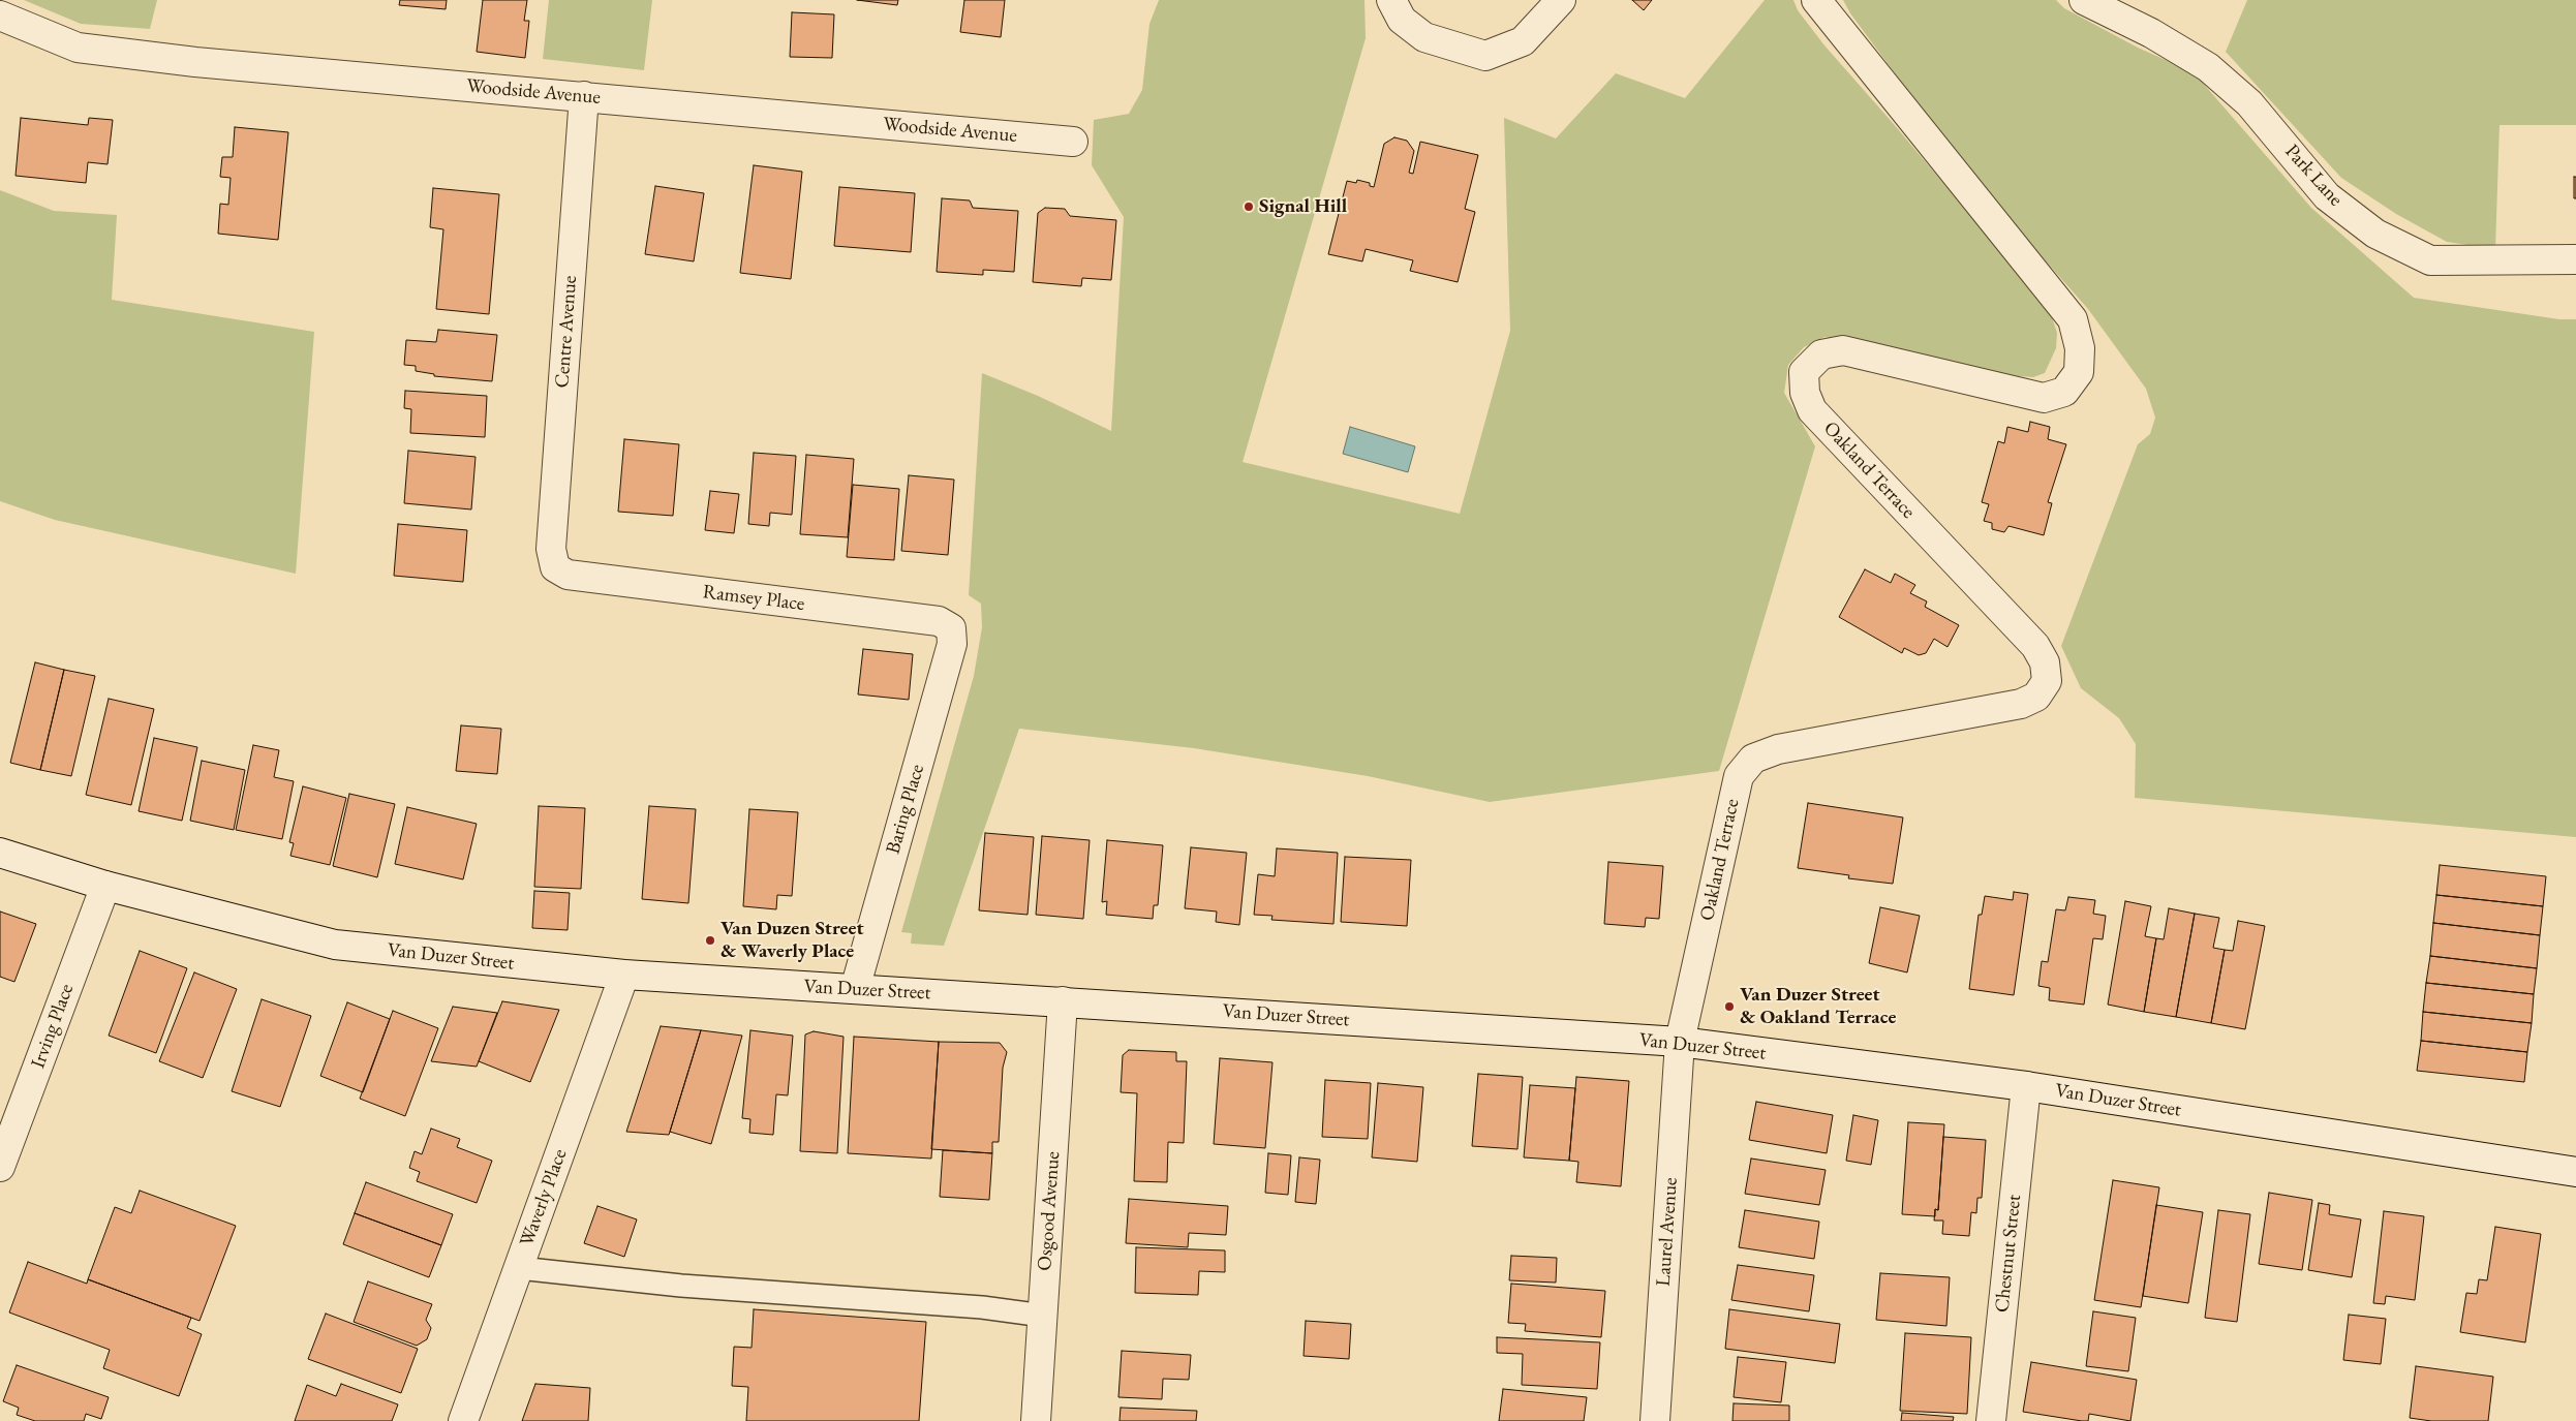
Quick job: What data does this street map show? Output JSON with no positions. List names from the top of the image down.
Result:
{
  "streets": {
    "street": [
      "Woodside Avenue",
      "Park Lane",
      "Centre Avenue",
      "Oakland Terrace",
      "Ramsey Place",
      "Baring Place",
      "Van Duzer Street",
      "Irving Place",
      "Waverly Place",
      "Osgood Avenue",
      "Laurel Avenue",
      "Chestnut Street"
    ]
  },
  "crossings": [
    ["Woodside Avenue", "Centre Avenue"],
    ["Centre Avenue", "Ramsey Place"],
    ["Oakland Terrace", "Van Duzer Street"],
    ["Oakland Terrace", "Laurel Avenue"],
    ["Ramsey Place", "Baring Place"],
    ["Baring Place", "Van Duzer Street"],
    ["Van Duzer Street", "Irving Place"],
    ["Van Duzer Street", "Waverly Place"],
    ["Van Duzer Street", "Osgood Avenue"],
    ["Van Duzer Street", "Laurel Avenue"],
    ["Van Duzer Street", "Chestnut Street"]
  ],
  "places": ["Signal Hill", "Van Duzen Street & Waverly Place", "Van Duzer Street & Oakland Terrace"]
}
